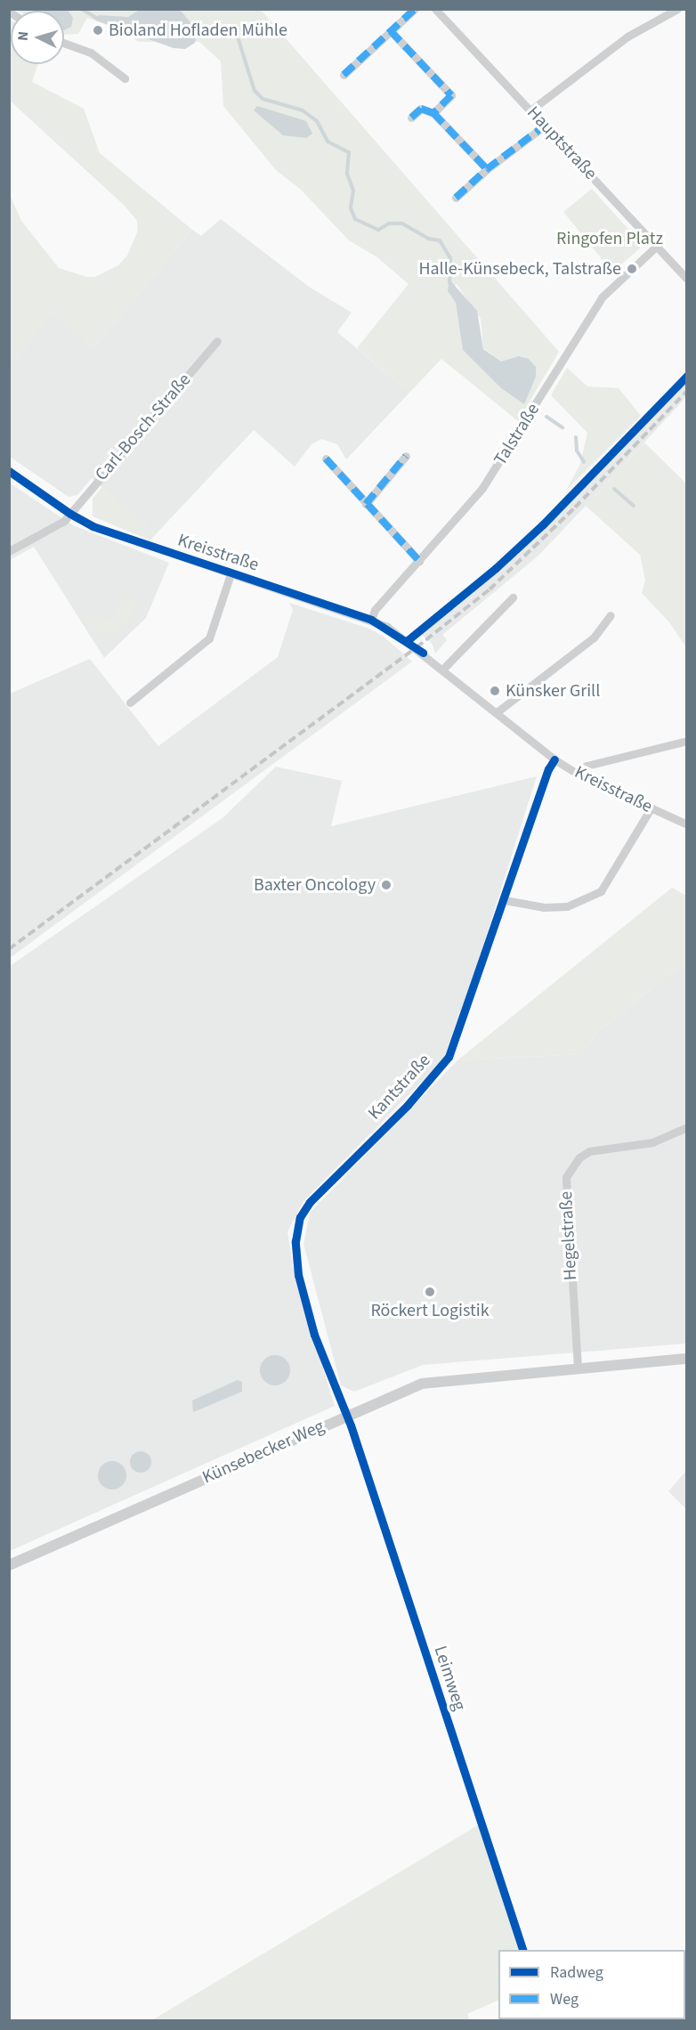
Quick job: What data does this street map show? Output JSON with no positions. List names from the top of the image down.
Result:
{
  "streets": {
    "street": [
      "Hauptstraße",
      "Carl-Bosch-Straße",
      "Talstraße",
      "Kreisstraße",
      "Kantstraße",
      "Hegelstraße",
      "Künsebecker Weg",
      "Leimweg"
    ]
  },
  "crossings": [
    ["Hauptstraße", "Talstraße"],
    ["Carl-Bosch-Straße", "Kreisstraße"],
    ["Talstraße", "Kreisstraße"],
    ["Kreisstraße", "Kantstraße"],
    ["Kantstraße", "Künsebecker Weg"],
    ["Kantstraße", "Leimweg"],
    ["Hegelstraße", "Künsebecker Weg"],
    ["Künsebecker Weg", "Leimweg"]
  ],
  "parks": ["Ringofen Platz"],
  "places": [
    "Bioland Hofladen Mühle",
    "Halle-Künsebeck, Talstraße",
    "Künsker Grill",
    "Baxter Oncology",
    "Röckert Logistik"
  ],
  "legend": ["Radweg", "Weg"],
  "north": "left"
}
